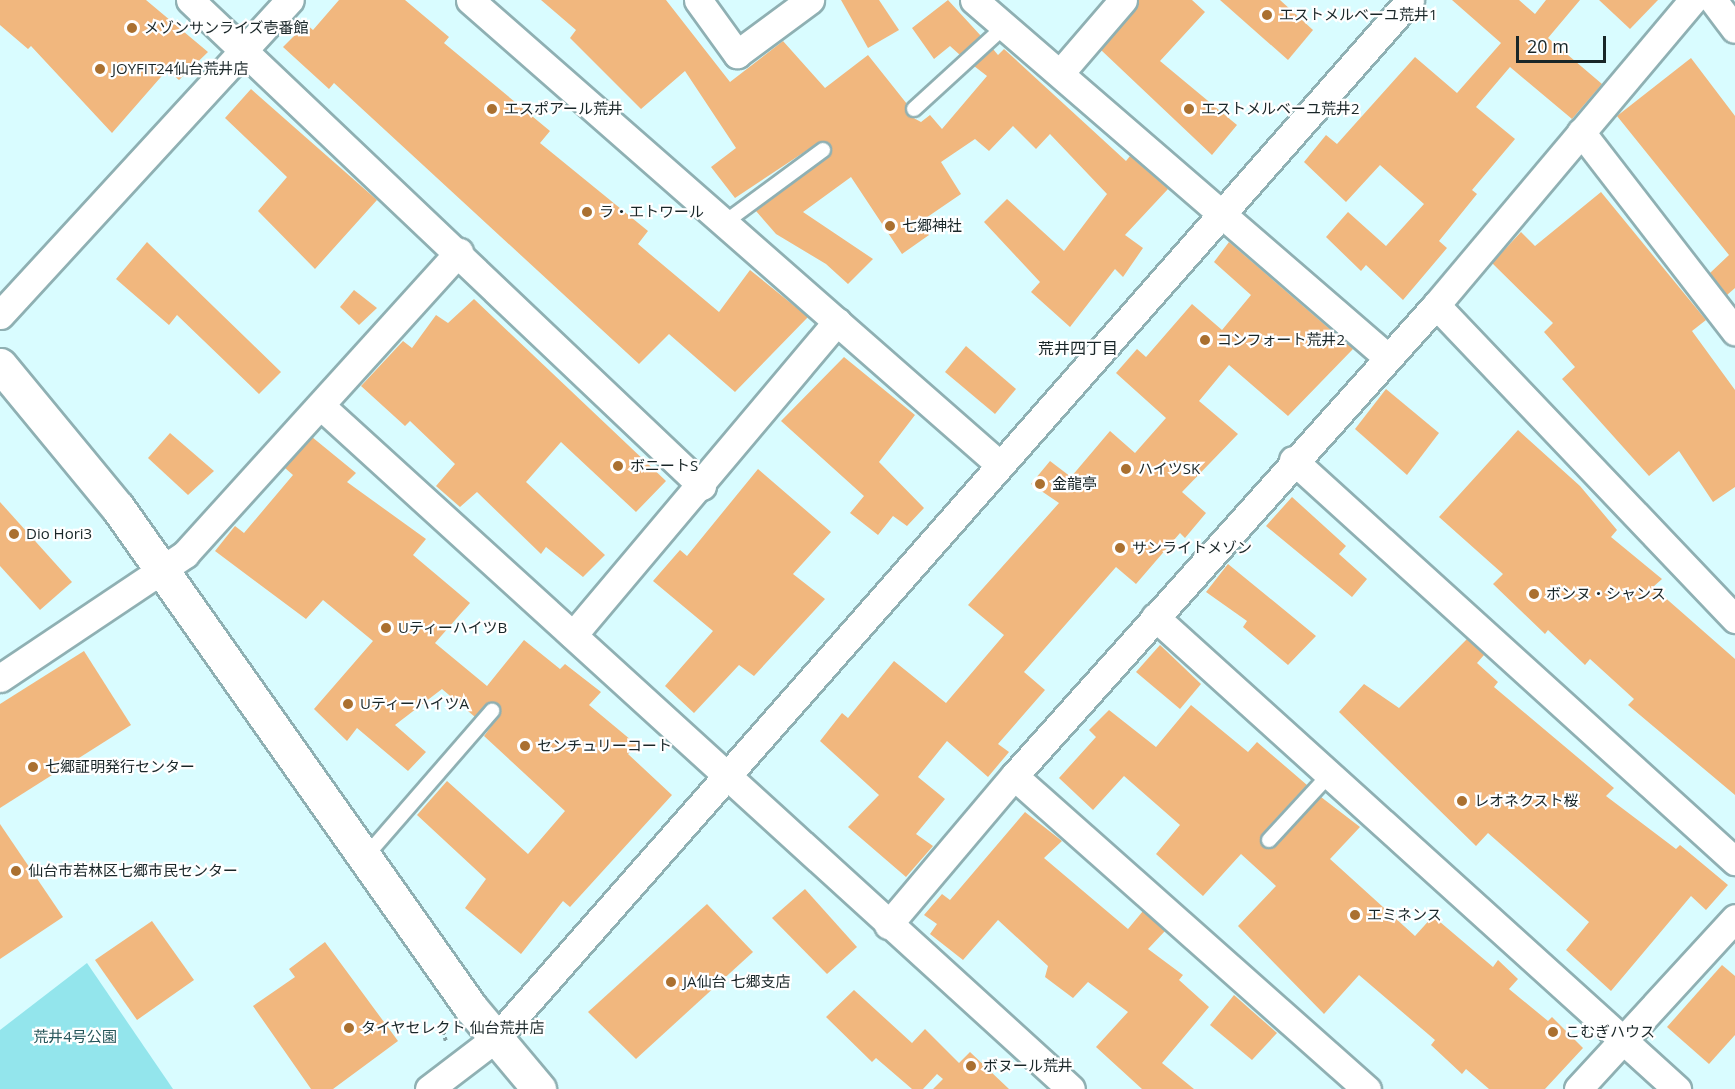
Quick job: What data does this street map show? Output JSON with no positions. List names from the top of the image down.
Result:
{
  "districts": ["荒井四丁目"],
  "parks": ["荒井4号公園"],
  "places": [
    "エストメルベーユ荒井1",
    "メゾンサンライズ壱番館",
    "JOYFIT24仙台荒井店",
    "エスポアール荒井",
    "エストメルベーユ荒井2",
    "ラ・エトワール",
    "七郷神社",
    "コンフォート荒井2",
    "ボニートS",
    "ハイツSK",
    "金龍亭",
    "Dio Hori3",
    "サンライトメゾン",
    "ボンヌ・シャンス",
    "UティーハイツB",
    "UティーハイツA",
    "センチュリーコート",
    "七郷証明発行センター",
    "レオネクスト桜",
    "仙台市若林区七郷市民センター",
    "エミネンス",
    "JA仙台 七郷支店",
    "タイヤセレクト 仙台荒井店",
    "こむぎハウス",
    "ボヌール荒井"
  ],
  "scale_bar": "20 m"
}
